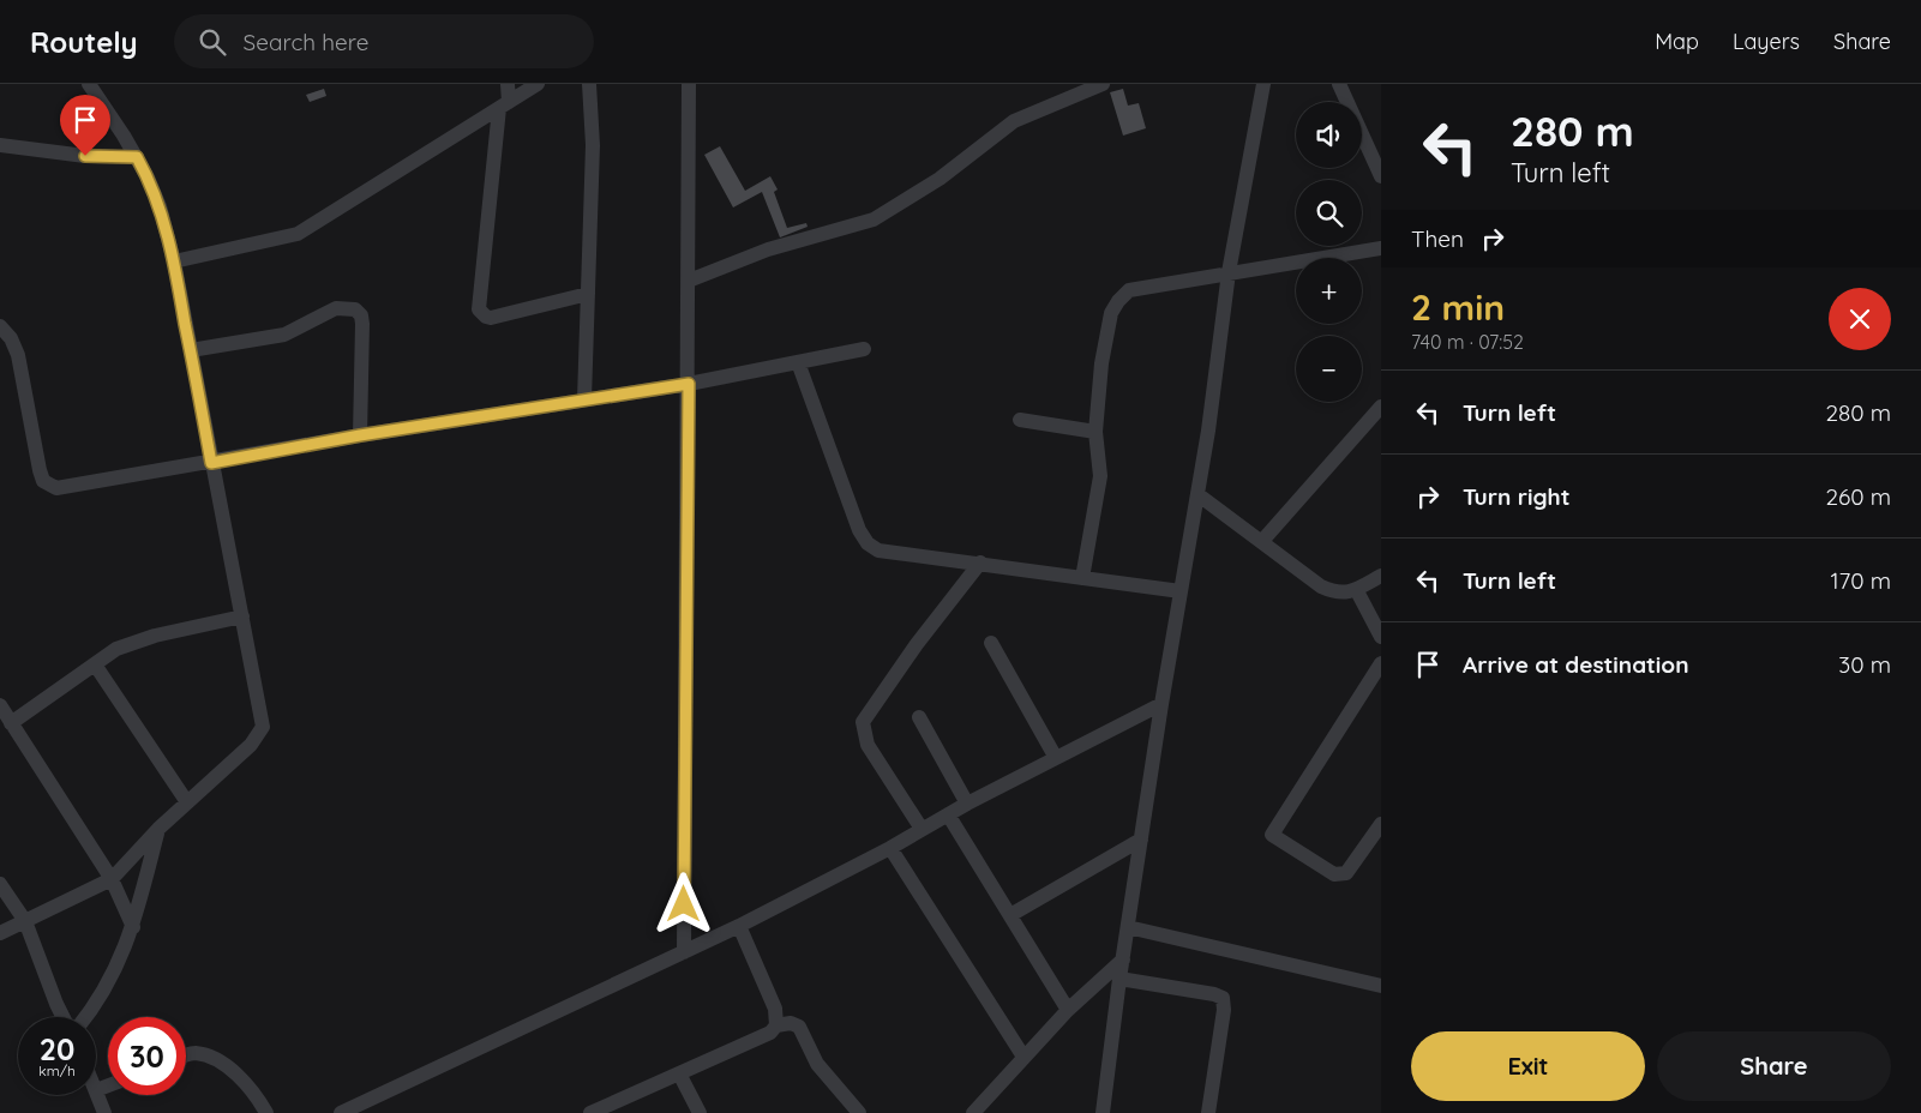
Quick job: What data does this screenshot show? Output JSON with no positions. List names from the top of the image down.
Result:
{
  "page": {
    "header": "Routely",
    "search": "Search here",
    "nav": ["Map", "Layers", "Share"],
    "turn": ["280 m", "Turn left"],
    "map_buttons": ["+", "−"],
    "then": "Then",
    "heading": ["2 min", "740 m · 07:52"],
    "list": [
      {
        "name": "Turn left",
        "value": "280 m"
      },
      {
        "name": "Turn right",
        "value": "260 m"
      },
      {
        "name": "Turn left",
        "value": "170 m"
      },
      {
        "name": "Arrive at destination",
        "value": "30 m"
      }
    ],
    "speed": "20 km/h",
    "limit": "30",
    "buttons": ["Exit", "Share"]
  }
}
